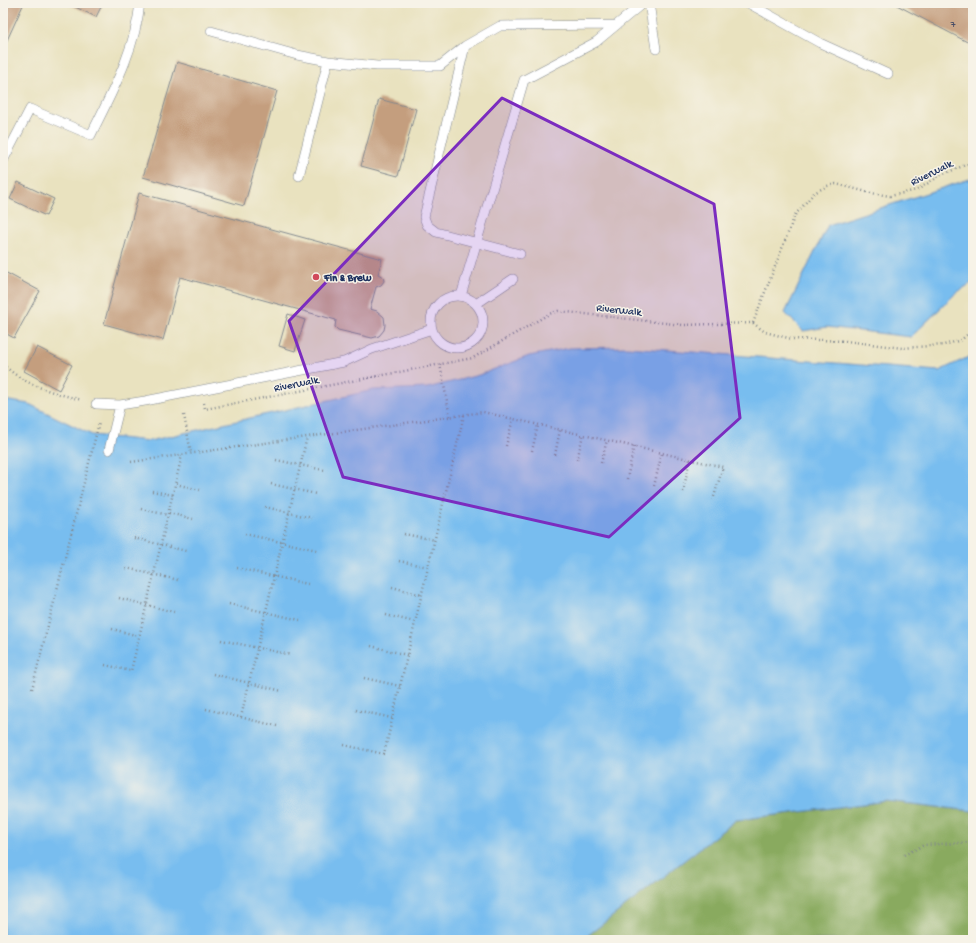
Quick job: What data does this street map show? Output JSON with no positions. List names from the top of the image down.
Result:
{
  "streets": {
    "path": ["RiverWalk"]
  },
  "places": ["Fin & Brew"],
  "house_numbers": ["7"]
}
